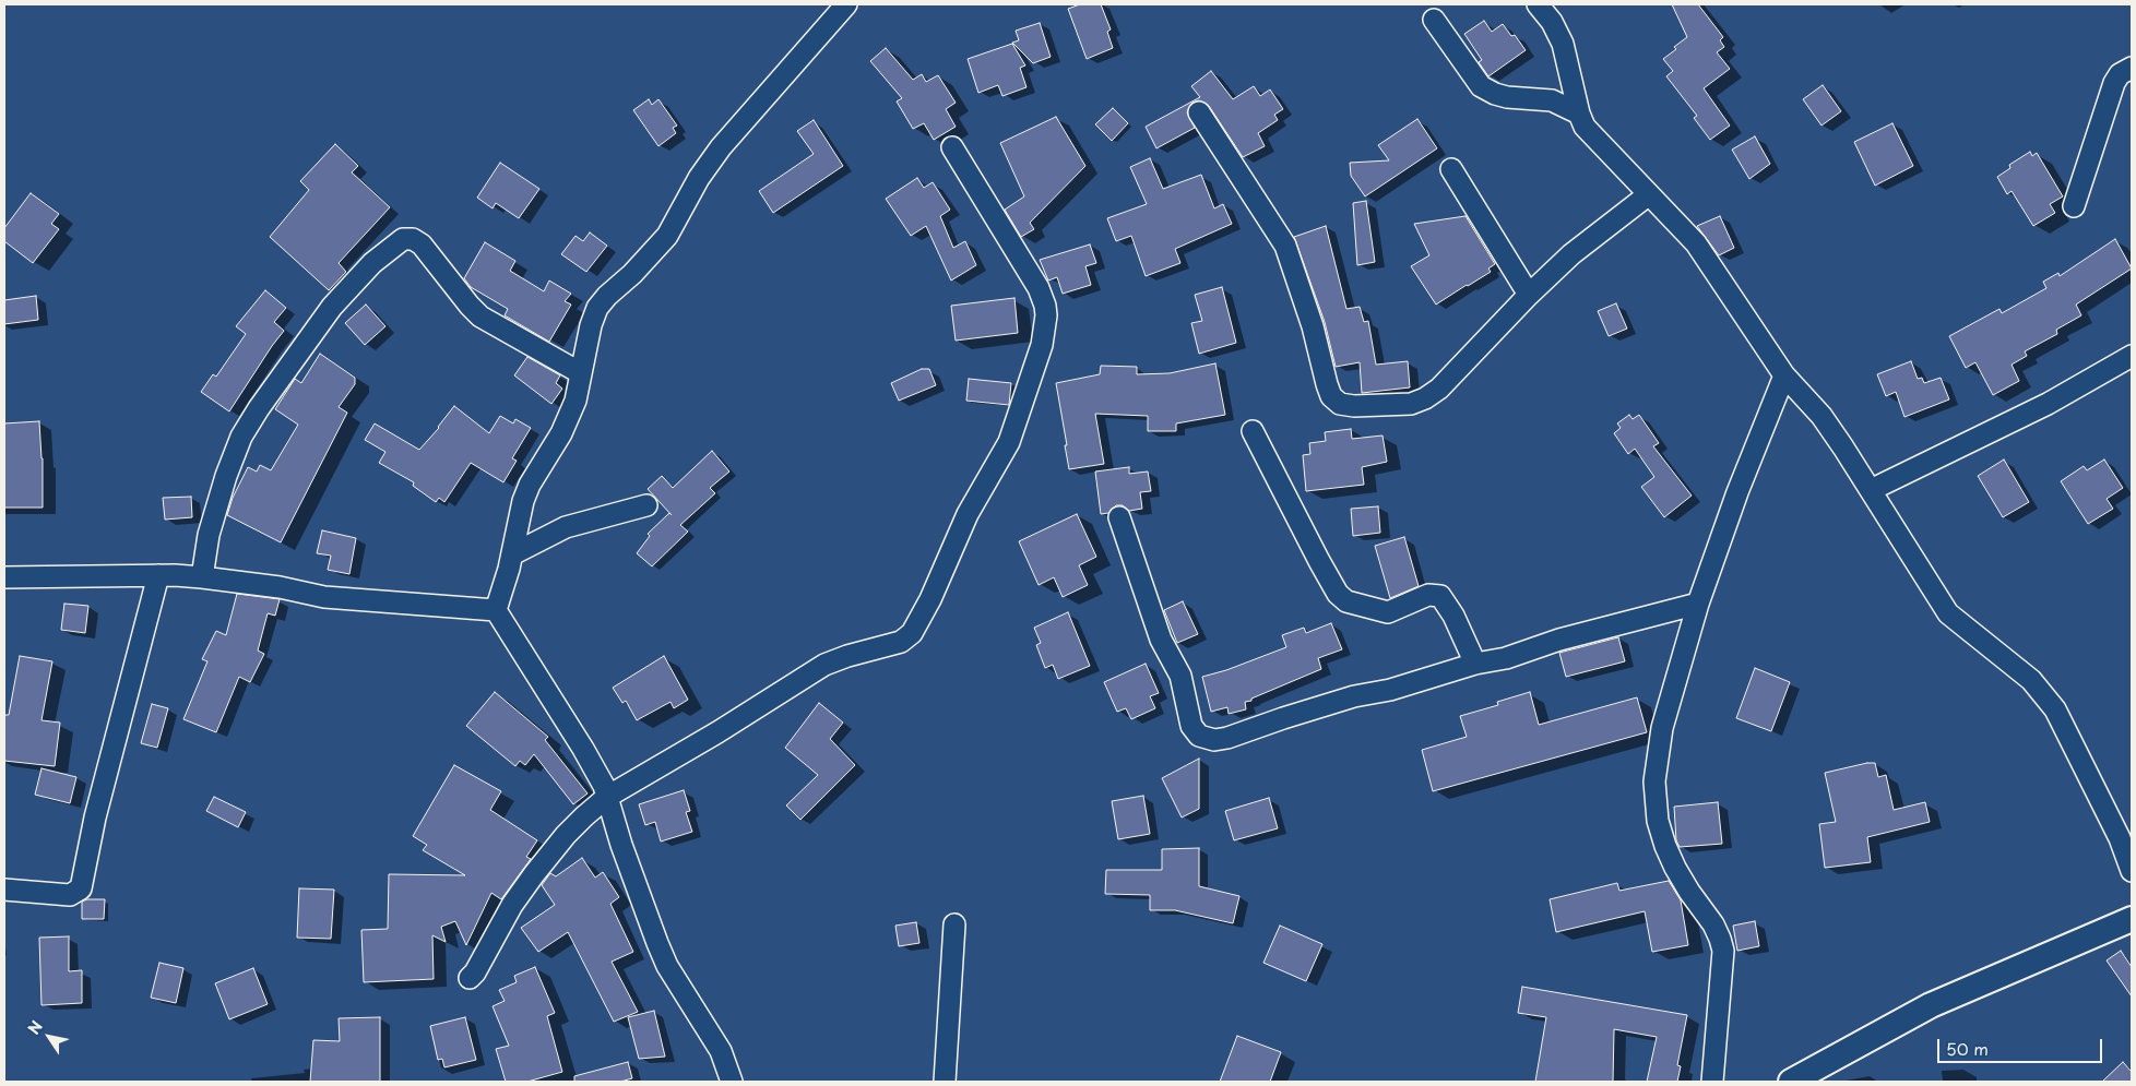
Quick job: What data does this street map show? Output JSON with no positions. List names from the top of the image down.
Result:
{
  "scale_bar": "50 m",
  "north": "top left"
}
